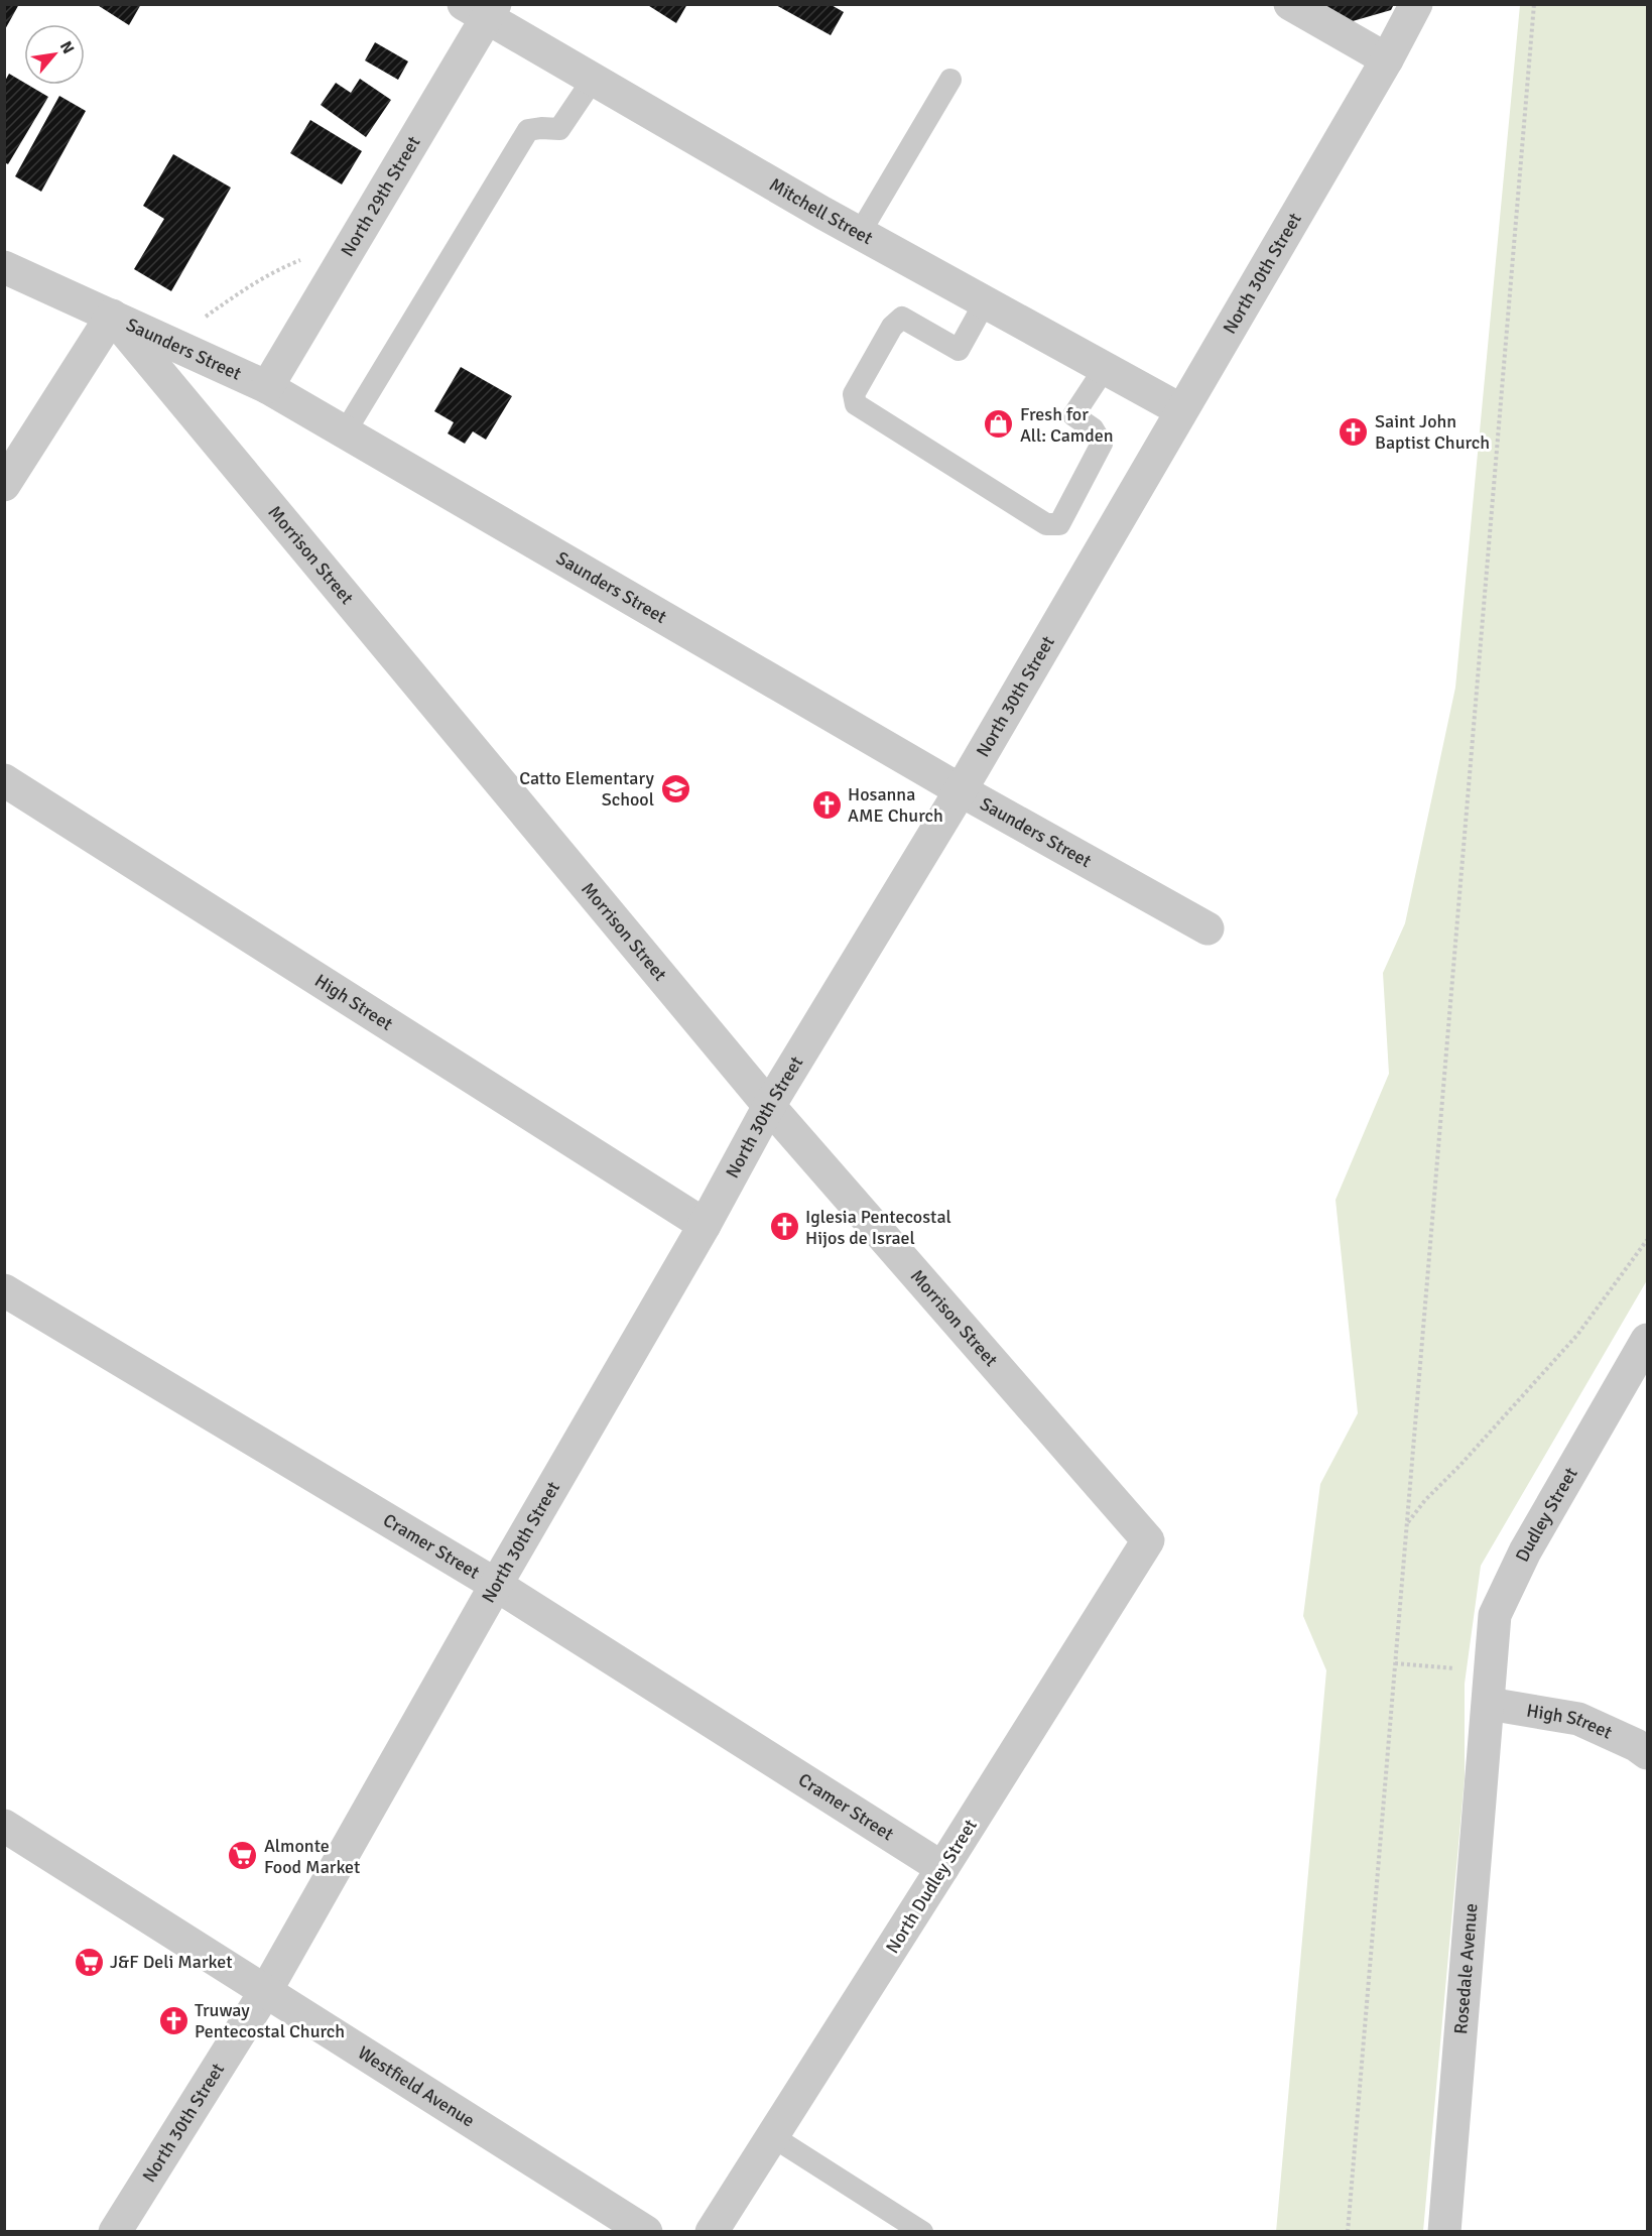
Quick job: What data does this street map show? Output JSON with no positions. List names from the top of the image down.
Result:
{
  "streets": {
    "street": [
      "North 29th Street",
      "Mitchell Street",
      "North 30th Street",
      "Saunders Street",
      "Morrison Street",
      "High Street",
      "Dudley Street",
      "Cramer Street",
      "North Dudley Street",
      "Rosedale Avenue",
      "Westfield Avenue"
    ]
  },
  "crossings": [
    ["North 29th Street", "Mitchell Street"],
    ["North 29th Street", "Saunders Street"],
    ["Mitchell Street", "North 30th Street"],
    ["North 30th Street", "Saunders Street"],
    ["North 30th Street", "Morrison Street"],
    ["North 30th Street", "High Street"],
    ["North 30th Street", "Cramer Street"],
    ["North 30th Street", "Westfield Avenue"],
    ["Saunders Street", "Morrison Street"],
    ["Morrison Street", "North Dudley Street"],
    ["High Street", "Dudley Street"],
    ["High Street", "Rosedale Avenue"],
    ["Dudley Street", "Rosedale Avenue"],
    ["Cramer Street", "North Dudley Street"]
  ],
  "places": {
    "shop": ["Fresh for All: Camden"],
    "church": [
      "Saint John Baptist Church",
      "Hosanna AME Church",
      "Iglesia Pentecostal Hijos de Israel",
      "Truway Pentecostal Church"
    ],
    "school or university": ["Catto Elementary School"],
    "supermarket": ["Almonte Food Market", "J&F Deli Market"]
  },
  "north": "top right"
}
